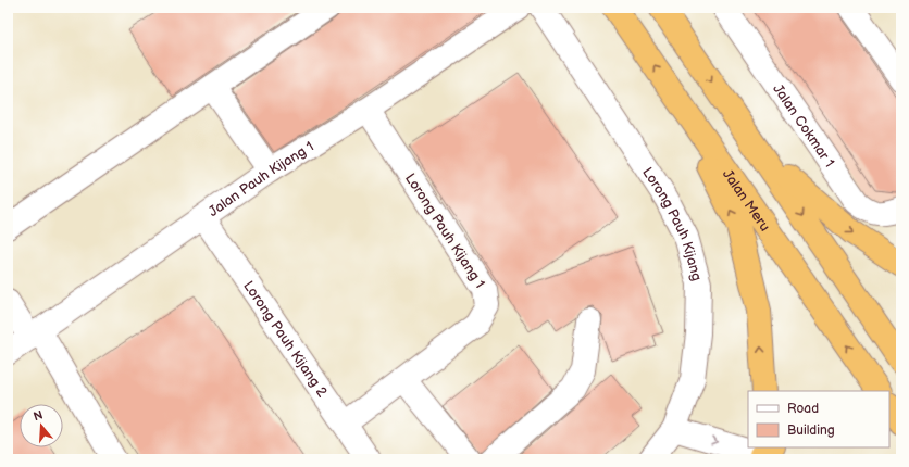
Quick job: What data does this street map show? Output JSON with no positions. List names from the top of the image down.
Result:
{
  "streets": {
    "highway": ["Jalan Meru"],
    "street": [
      "Jalan Cokmar 1",
      "Jalan Pauh Kijang 1",
      "Lorong Pauh Kijang",
      "Lorong Pauh Kijang 1",
      "Lorong Pauh Kijang 2"
    ]
  },
  "crossings": [
    ["Jalan Pauh Kijang 1", "Lorong Pauh Kijang 1"],
    ["Jalan Pauh Kijang 1", "Lorong Pauh Kijang 2"],
    ["Lorong Pauh Kijang 1", "Lorong Pauh Kijang 2"]
  ],
  "legend": ["Road", "Building"],
  "north": "top"
}
